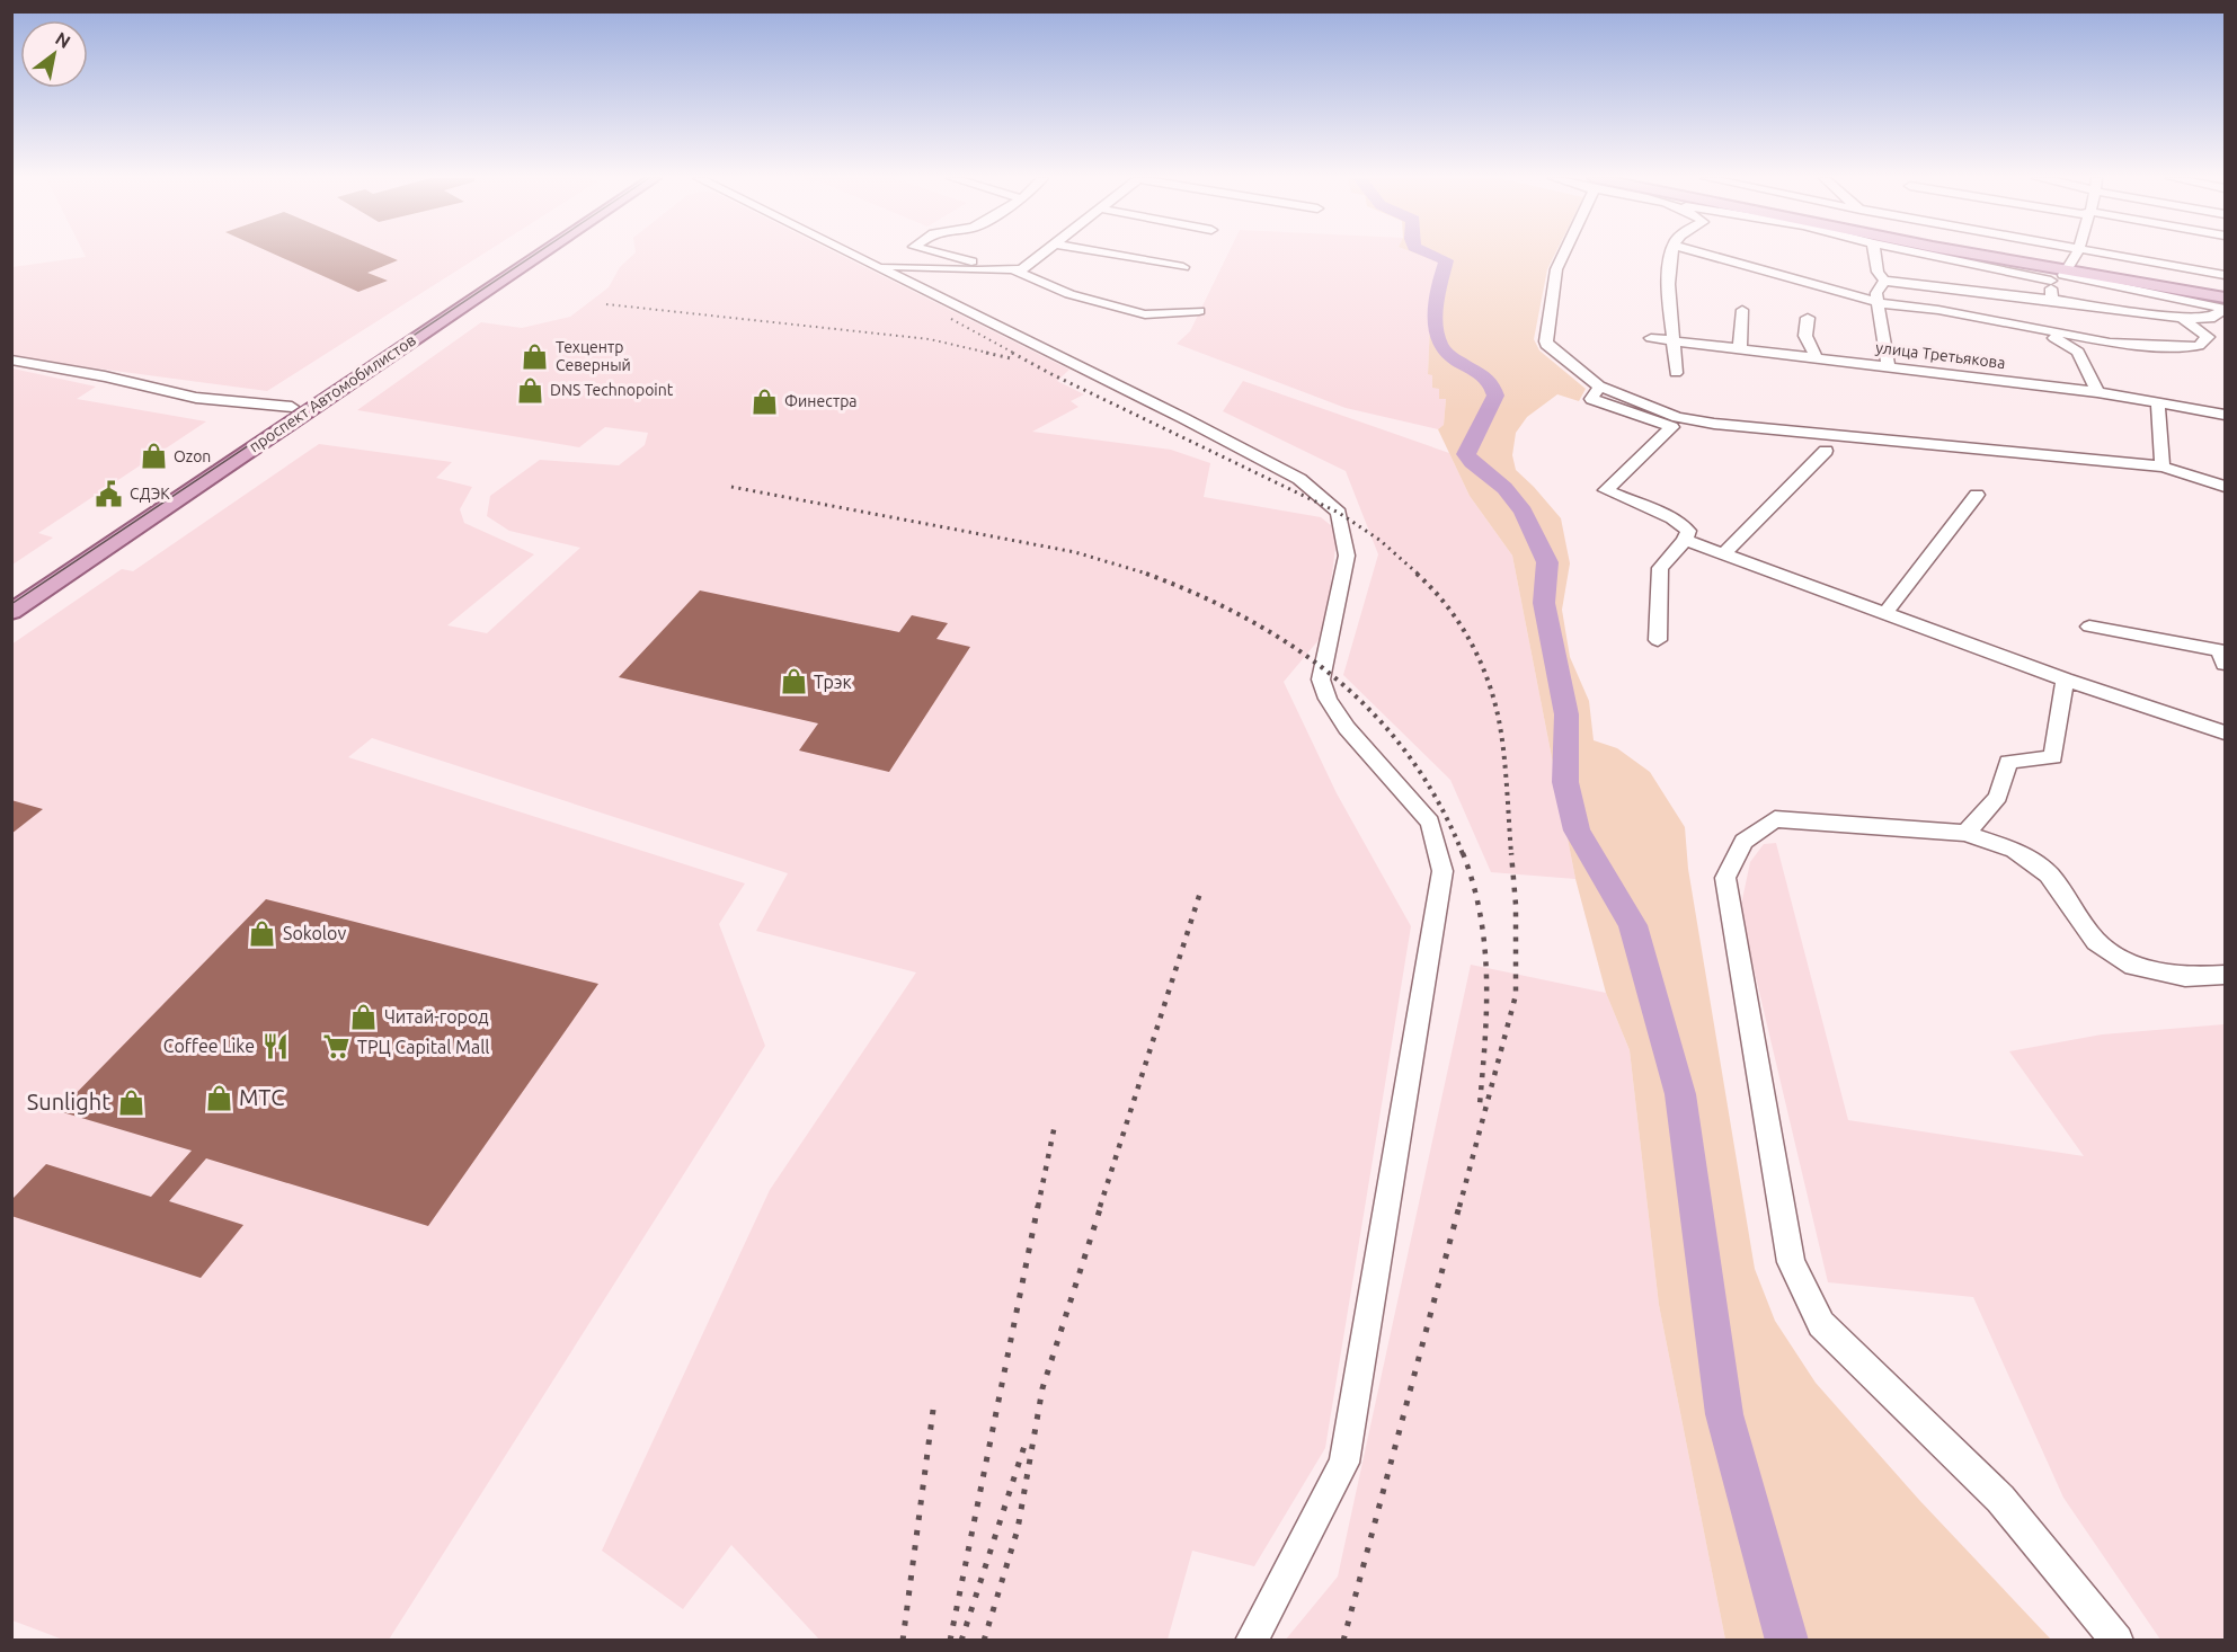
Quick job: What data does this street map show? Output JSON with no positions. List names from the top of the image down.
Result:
{
  "streets": {
    "main road": ["проспект Автомобилистов"],
    "street": ["улица Третьякова"]
  },
  "places": {
    "shop": [
      "Техцентр Северный",
      "DNS Technopoint",
      "Финестра",
      "Ozon",
      "Трэк",
      "Sokolov",
      "Читай-город",
      "МТС",
      "Sunlight"
    ],
    "public building": ["СДЭК"],
    "restaurant": ["Coffee Like"],
    "supermarket": ["ТРЦ Capital Mall"]
  },
  "north": "top right"
}
